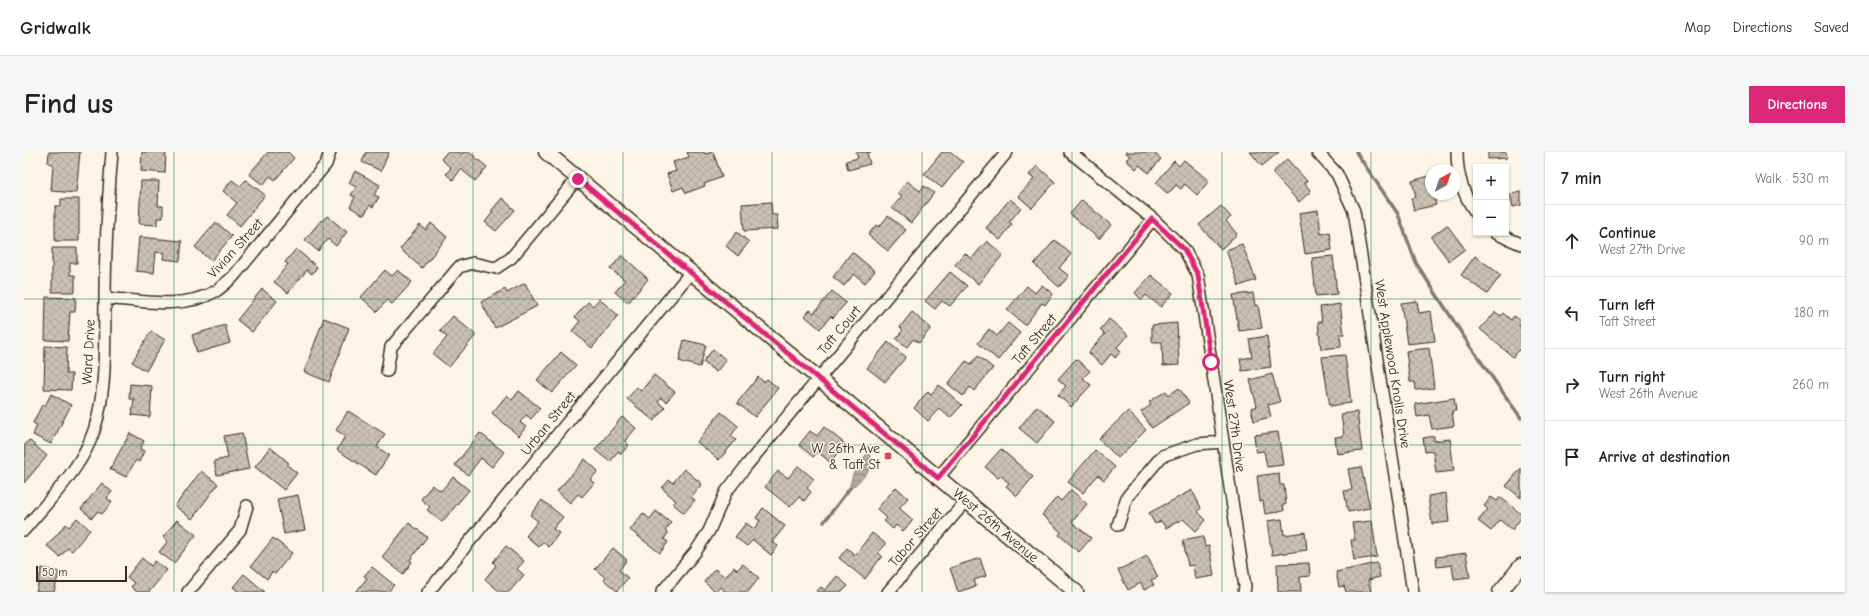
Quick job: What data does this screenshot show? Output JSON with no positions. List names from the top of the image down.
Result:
{
  "streets": {
    "street": [
      "Vivian Street",
      "Taft Court",
      "Taft Street",
      "Ward Drive",
      "West Applewood Knolls Drive",
      "Urban Street",
      "West 27th Drive",
      "West 26th Avenue",
      "Tabor Street"
    ]
  },
  "crossings": [
    ["Vivian Street", "Ward Drive"],
    ["Taft Court", "West 26th Avenue"],
    ["Taft Street", "West 27th Drive"],
    ["Taft Street", "West 26th Avenue"],
    ["Urban Street", "West 26th Avenue"],
    ["West 26th Avenue", "Tabor Street"]
  ],
  "places": {
    "transit": ["W 26th Ave & Taft St"]
  },
  "scale_bar": "50 m",
  "north": "top right",
  "page": {
    "header": "Gridwalk",
    "nav": ["Map", "Directions", "Saved"],
    "buttons": "Directions",
    "title": "Find us",
    "heading": ["7 min", "Walk · 530 m"],
    "map_buttons": ["+", "−"],
    "list": [
      ["Continue", "West 27th Drive", "90 m"],
      ["Turn left", "Taft Street", "180 m"],
      ["Turn right", "West 26th Avenue", "260 m"],
      "Arrive at destination"
    ],
    "scale": "50 m"
  }
}
